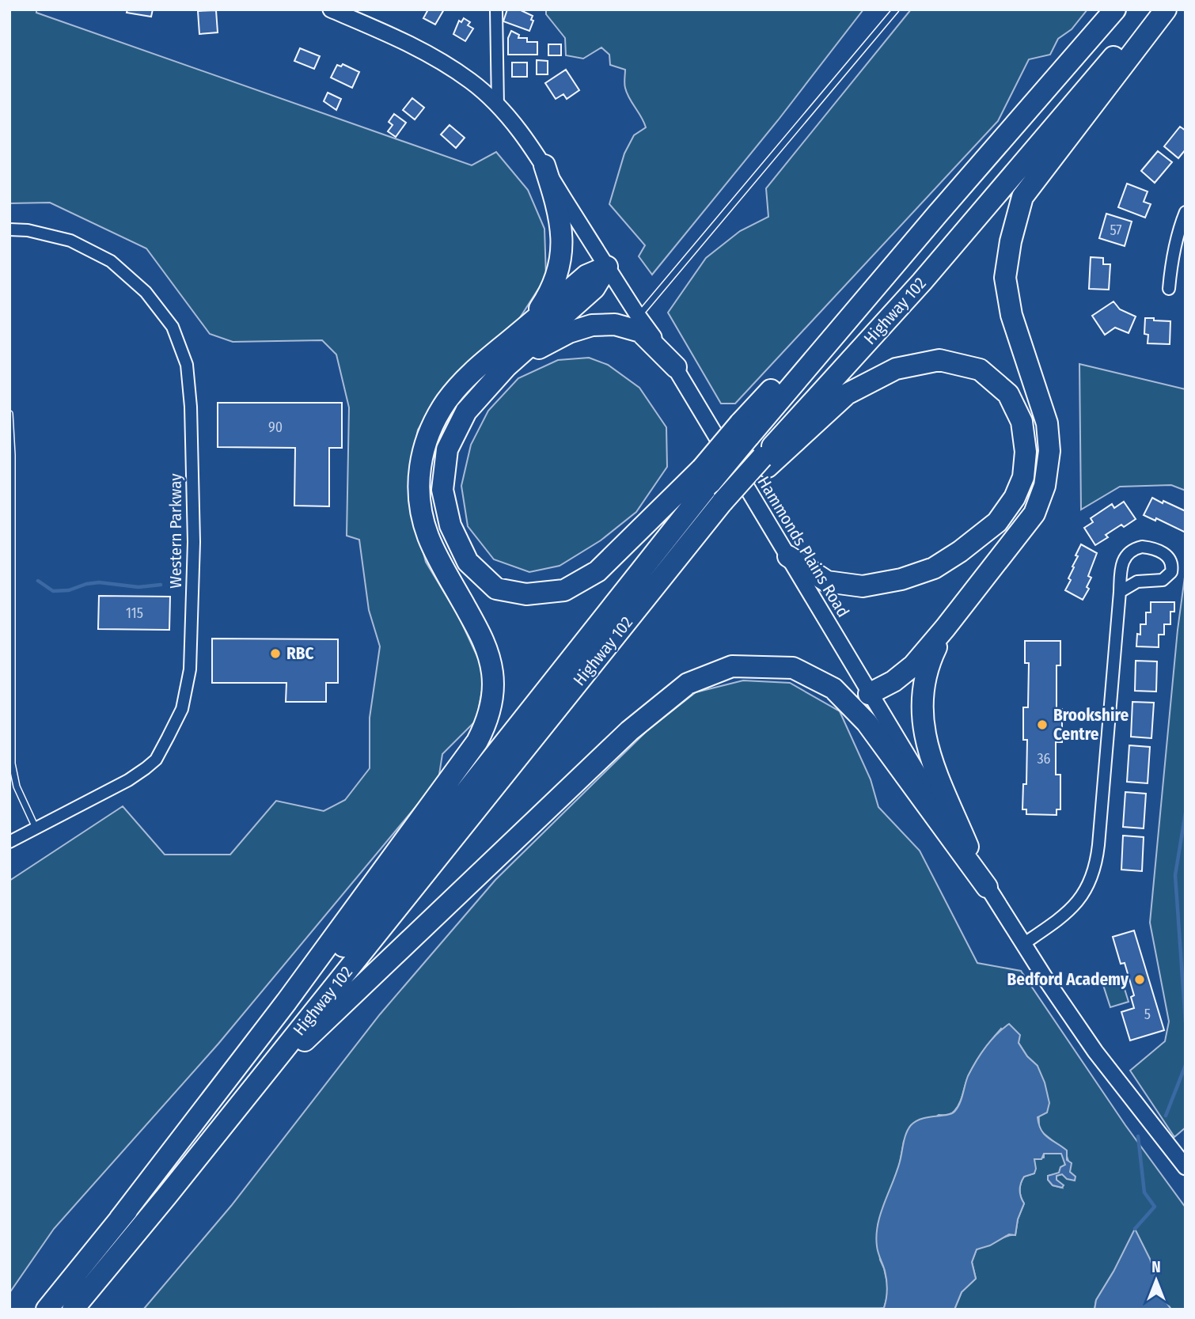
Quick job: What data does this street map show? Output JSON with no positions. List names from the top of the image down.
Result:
{
  "streets": {
    "highway": ["Highway 102"],
    "main road": ["Hammonds Plains Road"],
    "street": ["Western Parkway"]
  },
  "places": ["RBC", "Brookshire Centre", "Bedford Academy"],
  "house_numbers": [
    "57",
    "90",
    "115",
    "36",
    "5"
  ],
  "north": "top"
}
